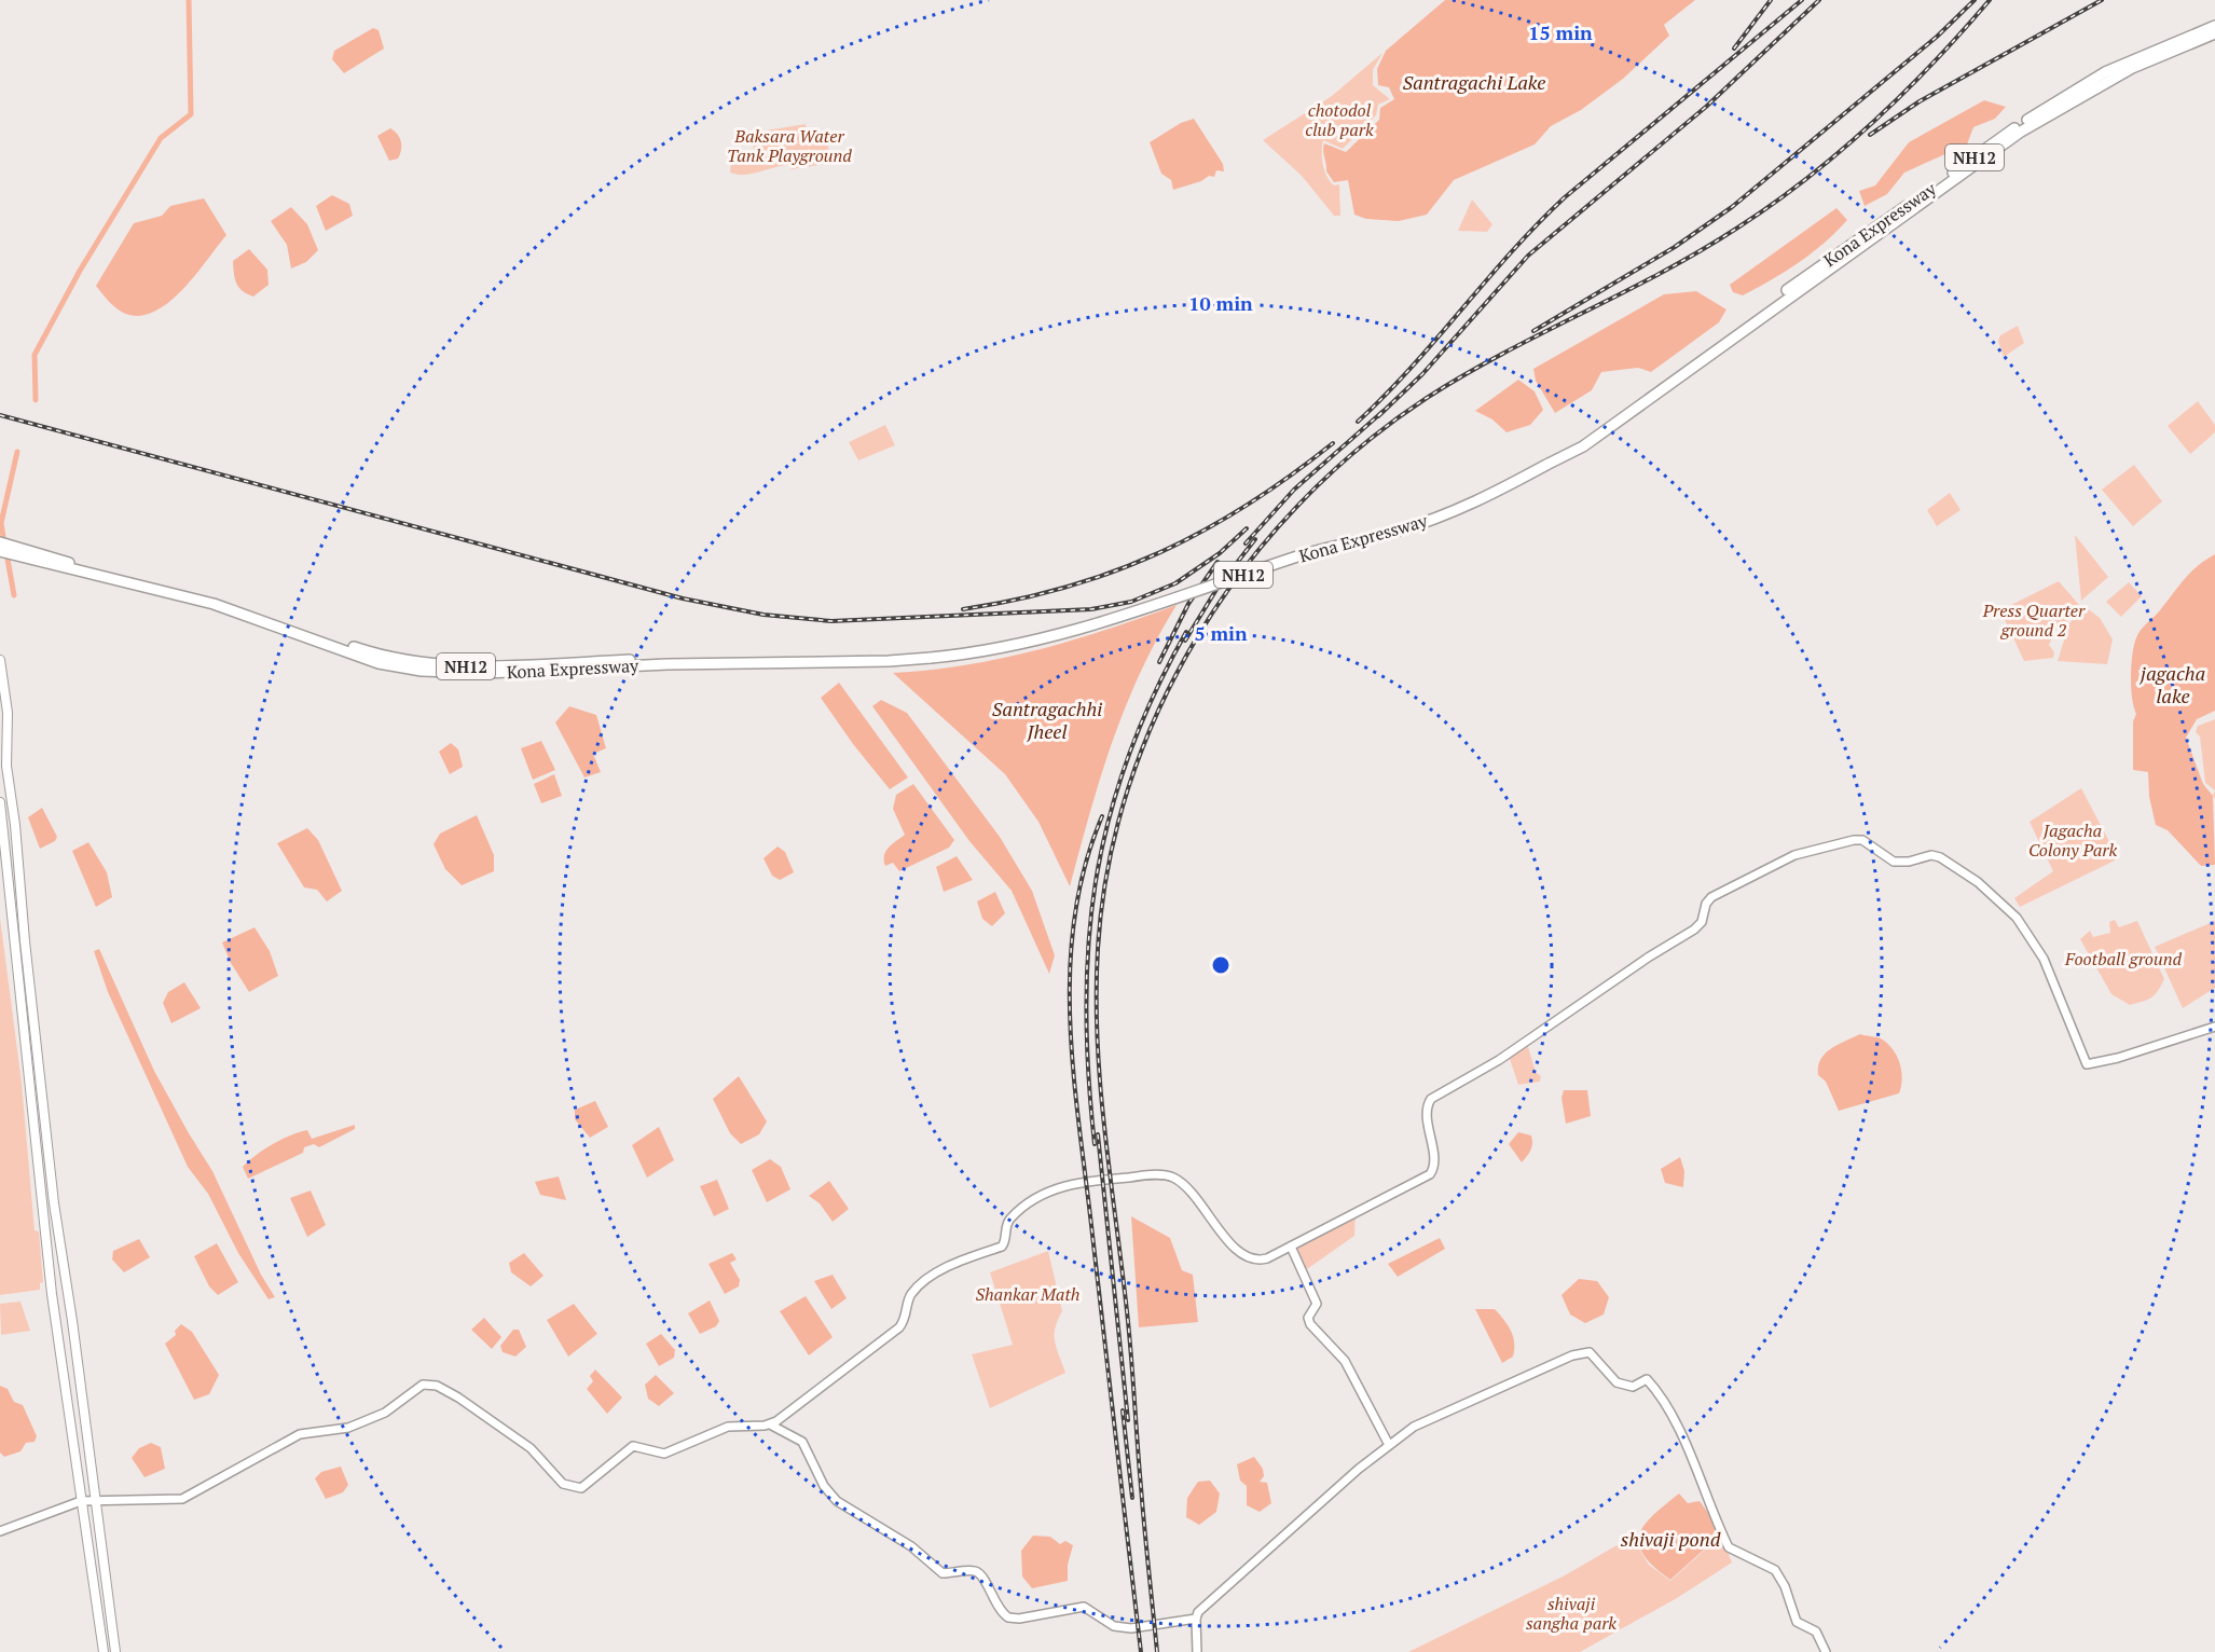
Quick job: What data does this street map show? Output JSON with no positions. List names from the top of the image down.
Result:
{
  "streets": {
    "highway": ["NH12", "Kona Expressway"]
  },
  "water": [
    "Santragachi Lake",
    "jagacha lake",
    "Santragachhi Jheel",
    "shivaji pond"
  ],
  "parks": [
    "chotodol club park",
    "Baksara Water Tank Playground",
    "Press Quarter ground 2",
    "Jagacha Colony Park",
    "Football ground",
    "Shankar Math",
    "shivaji sangha park"
  ],
  "rings": ["15 min", "10 min", "5 min"]
}
